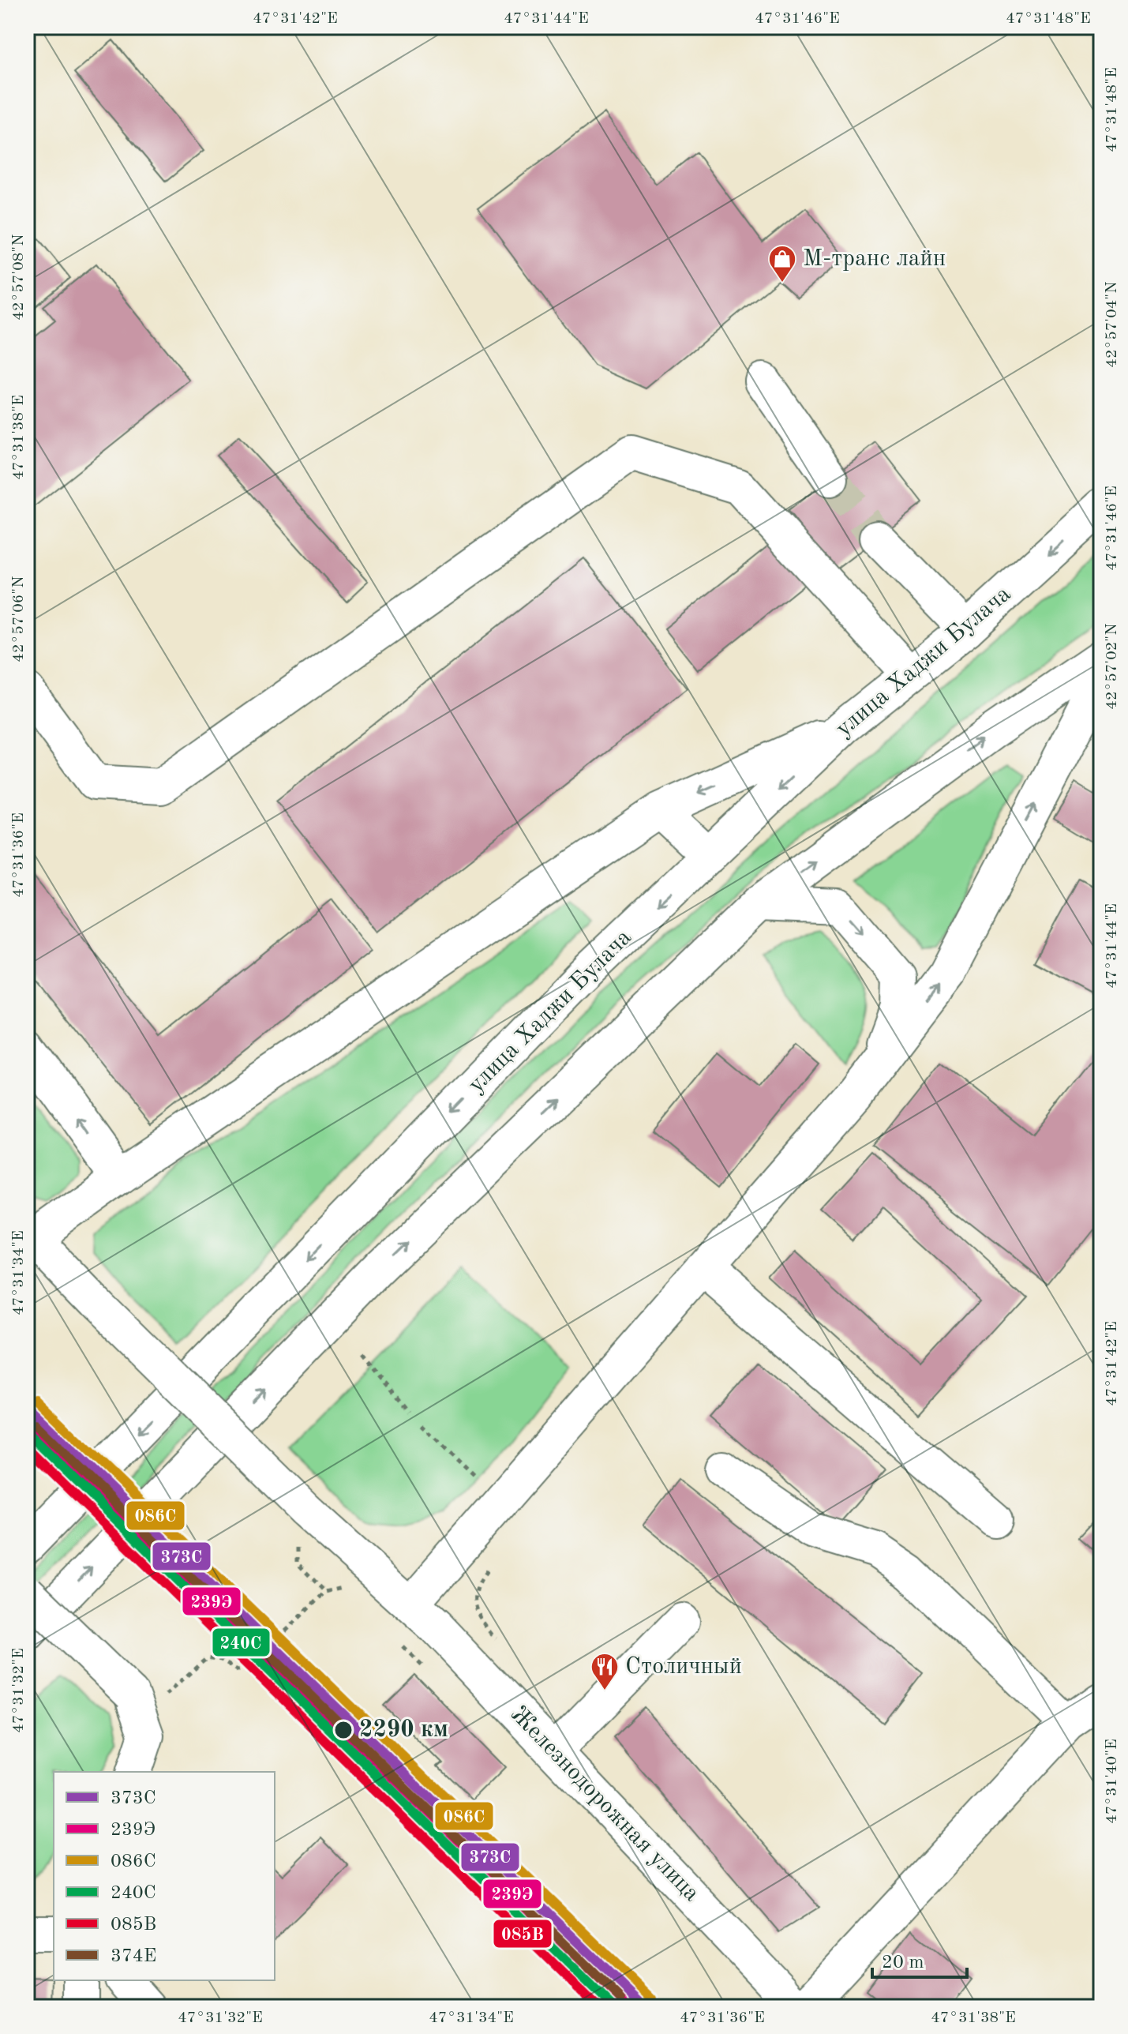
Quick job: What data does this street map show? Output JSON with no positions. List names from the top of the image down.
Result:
{
  "streets": {
    "main road": ["улица Хаджи Булача", "Железнодорожная улица"]
  },
  "places": {
    "shop": ["М-транс лайн"],
    "restaurant": ["Столичный"],
    "other": ["2290 км"]
  },
  "lines": [
    "transit line 086С",
    "transit line 373C",
    "transit line 239Э",
    "transit line 374Е",
    "transit line 240С",
    "transit line 085В"
  ],
  "legend": [
    "373C",
    "239Э",
    "086С",
    "240С",
    "085В",
    "374Е"
  ],
  "scale_bar": "20 m",
  "coordinates": [
    "47°31'42\"E",
    "47°31'44\"E",
    "47°31'46\"E",
    "47°31'48\"E",
    "42°57'08\"N",
    "42°57'04\"N",
    "47°31'38\"E",
    "42°57'06\"N",
    "42°57'02\"N",
    "47°31'36\"E",
    "47°31'34\"E",
    "47°31'32\"E",
    "47°31'40\"E"
  ]
}
